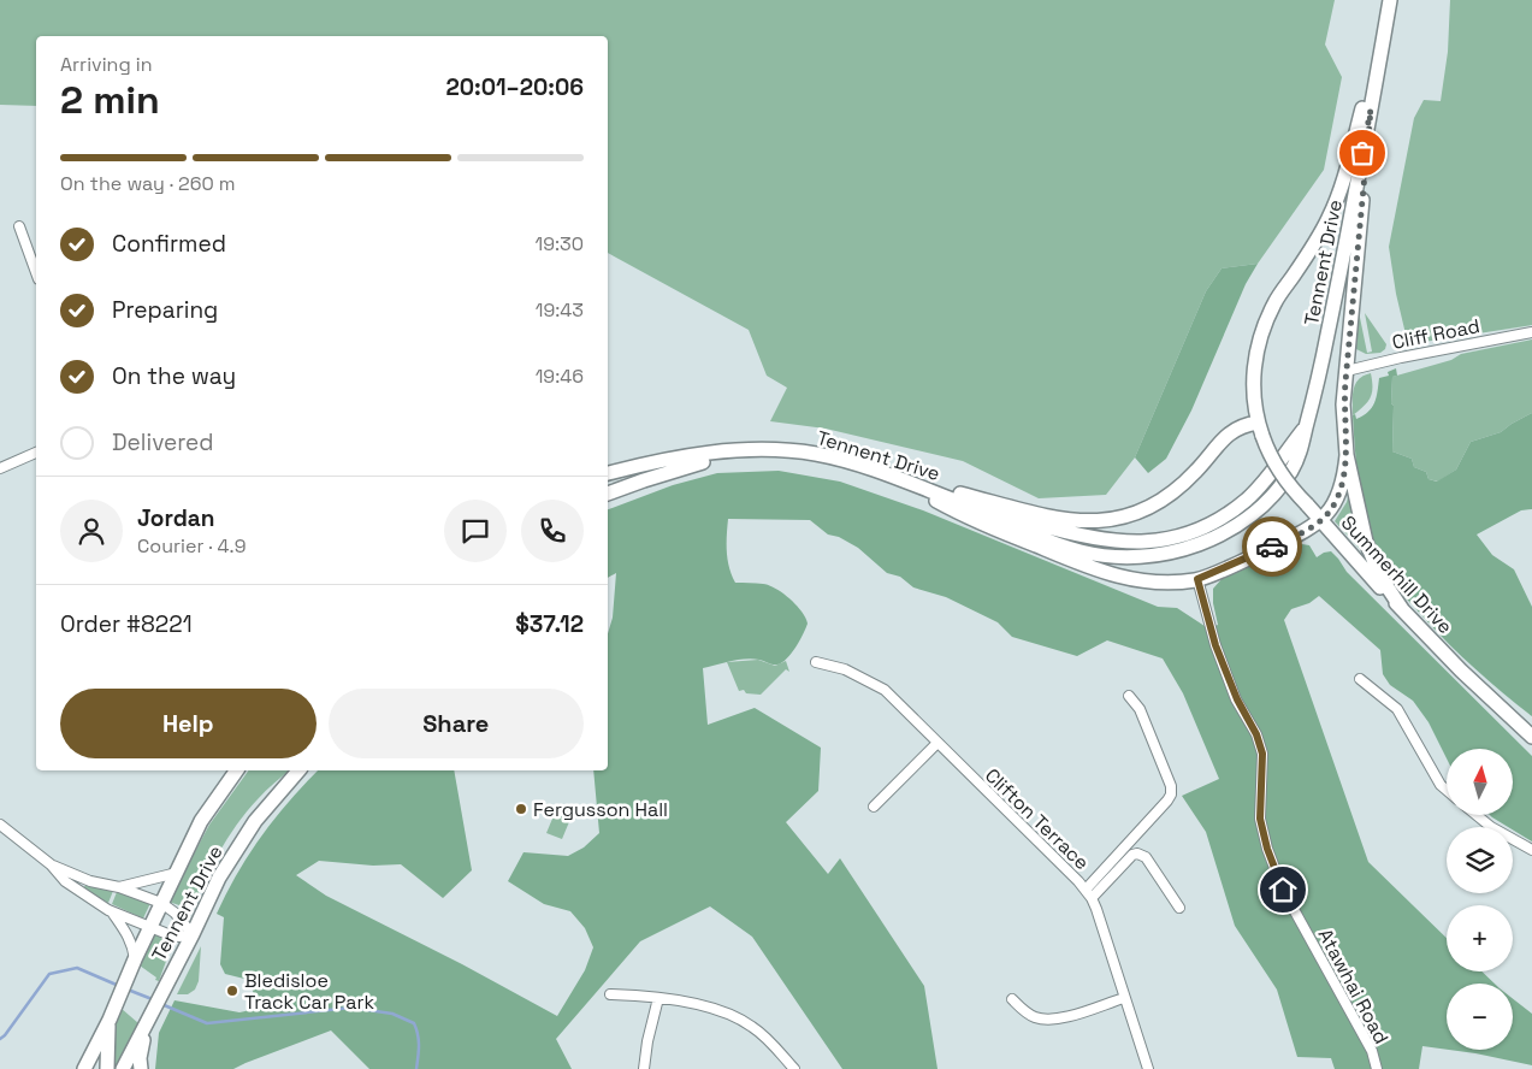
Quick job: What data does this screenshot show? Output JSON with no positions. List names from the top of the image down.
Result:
{
  "streets": {
    "main road": ["Tennent Drive", "Summerhill Drive"],
    "street": ["Cliff Road", "Clifton Terrace", "Atawhai Road"]
  },
  "crossings": [
    ["Tennent Drive", "Summerhill Drive"]
  ],
  "places": ["Fergusson Hall", "Bledisloe Track Car Park"],
  "north": "top",
  "page": {
    "heading": ["2 min", "Arriving in", "20:01–20:06"],
    "panel": [
      "Jordan",
      "Courier · 4.9",
      "Order #8221",
      "$37.12"
    ],
    "bar": "On the way · 260 m",
    "list": [
      ["Confirmed", "19:30"],
      ["Preparing", "19:43"],
      ["On the way", "19:46"],
      "Delivered"
    ],
    "buttons": ["Help", "Share"],
    "map_buttons": ["+", "−"]
  }
}
